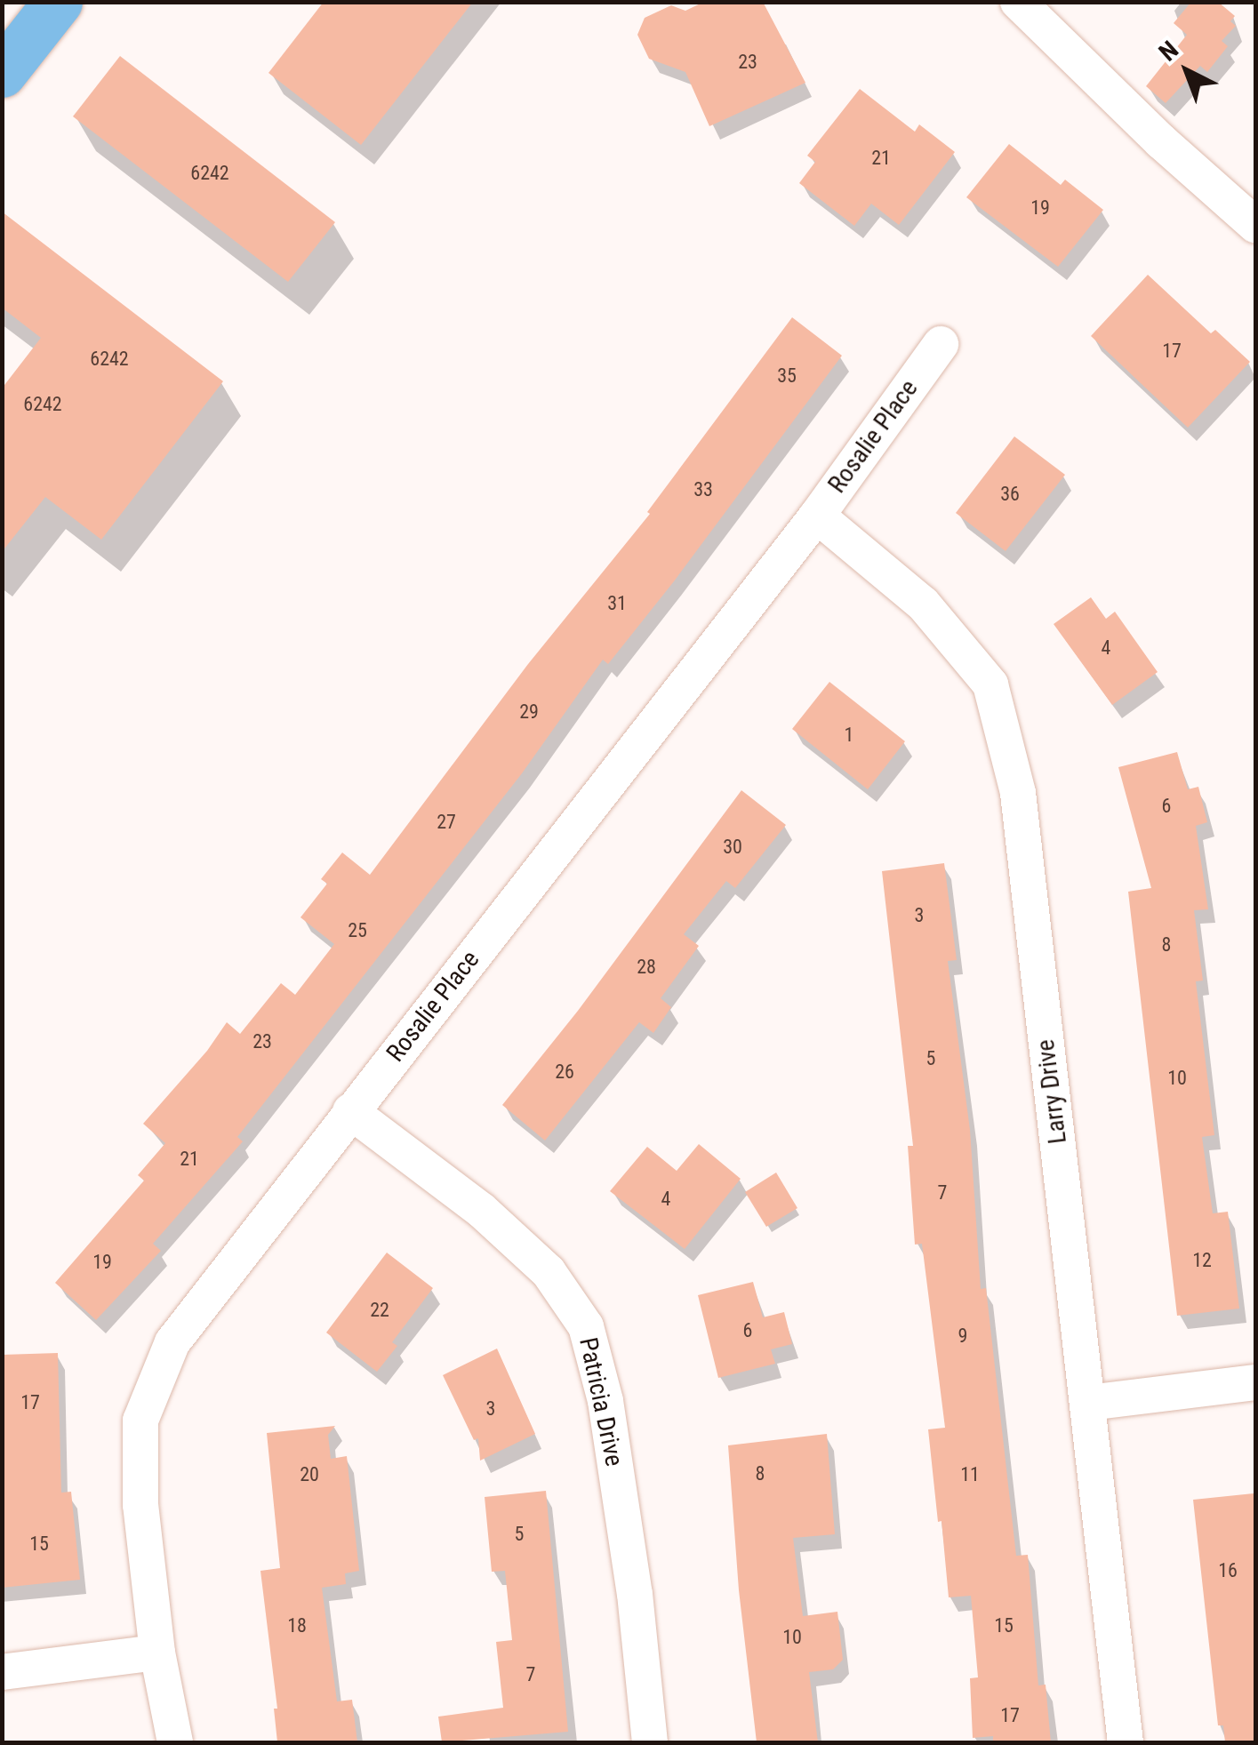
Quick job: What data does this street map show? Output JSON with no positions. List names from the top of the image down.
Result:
{
  "streets": {
    "street": ["Rosalie Place", "Larry Drive", "Patricia Drive"]
  },
  "crossings": [
    ["Rosalie Place", "Larry Drive"],
    ["Rosalie Place", "Patricia Drive"]
  ],
  "house_numbers": [
    "23",
    "21",
    "6242",
    "19",
    "17",
    "6242",
    "35",
    "6242",
    "33",
    "36",
    "31",
    "4",
    "29",
    "1",
    "6",
    "27",
    "30",
    "3",
    "25",
    "8",
    "28",
    "23",
    "5",
    "26",
    "10",
    "21",
    "7",
    "4",
    "12",
    "19",
    "22",
    "6",
    "9",
    "17",
    "3",
    "8",
    "20",
    "11",
    "5",
    "15",
    "16",
    "18",
    "15",
    "10",
    "7",
    "17"
  ],
  "north": "top left"
}
